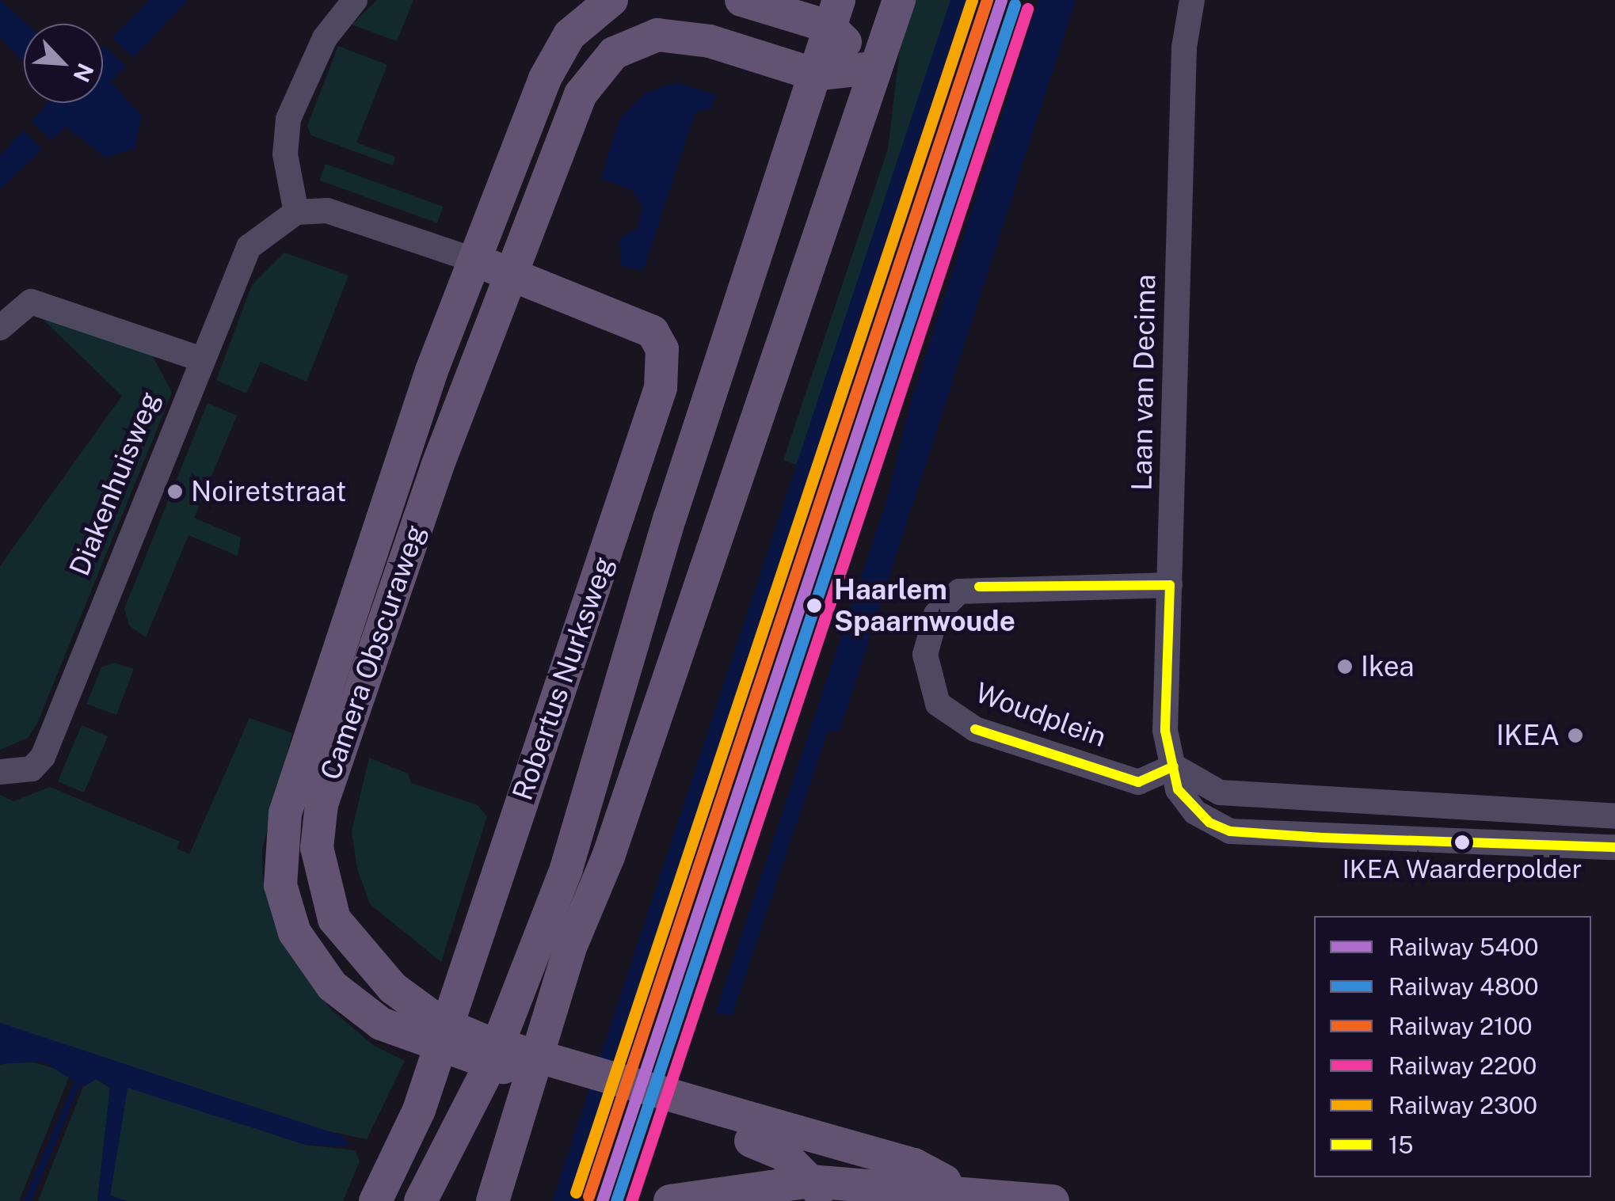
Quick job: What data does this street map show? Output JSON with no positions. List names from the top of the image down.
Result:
{
  "streets": {
    "main road": ["Camera Obscuraweg", "Robertus Nurksweg"],
    "street": ["Laan van Decima", "Diakenhuisweg", "Woudplein"]
  },
  "crossings": [
    ["Laan van Decima", "Woudplein"],
    ["Camera Obscuraweg", "Robertus Nurksweg"]
  ],
  "places": [
    "Noiretstraat",
    "Haarlem Spaarnwoude",
    "Ikea",
    "IKEA",
    "IKEA Waarderpolder"
  ],
  "lines": [
    "rail line 5400",
    "rail line 2100",
    "rail line 2300",
    "rail line 4800",
    "rail line 2200",
    "transit line 15"
  ],
  "legend": [
    "Railway 5400",
    "Railway 4800",
    "Railway 2100",
    "Railway 2200",
    "Railway 2300",
    "15"
  ],
  "north": "bottom right"
}
